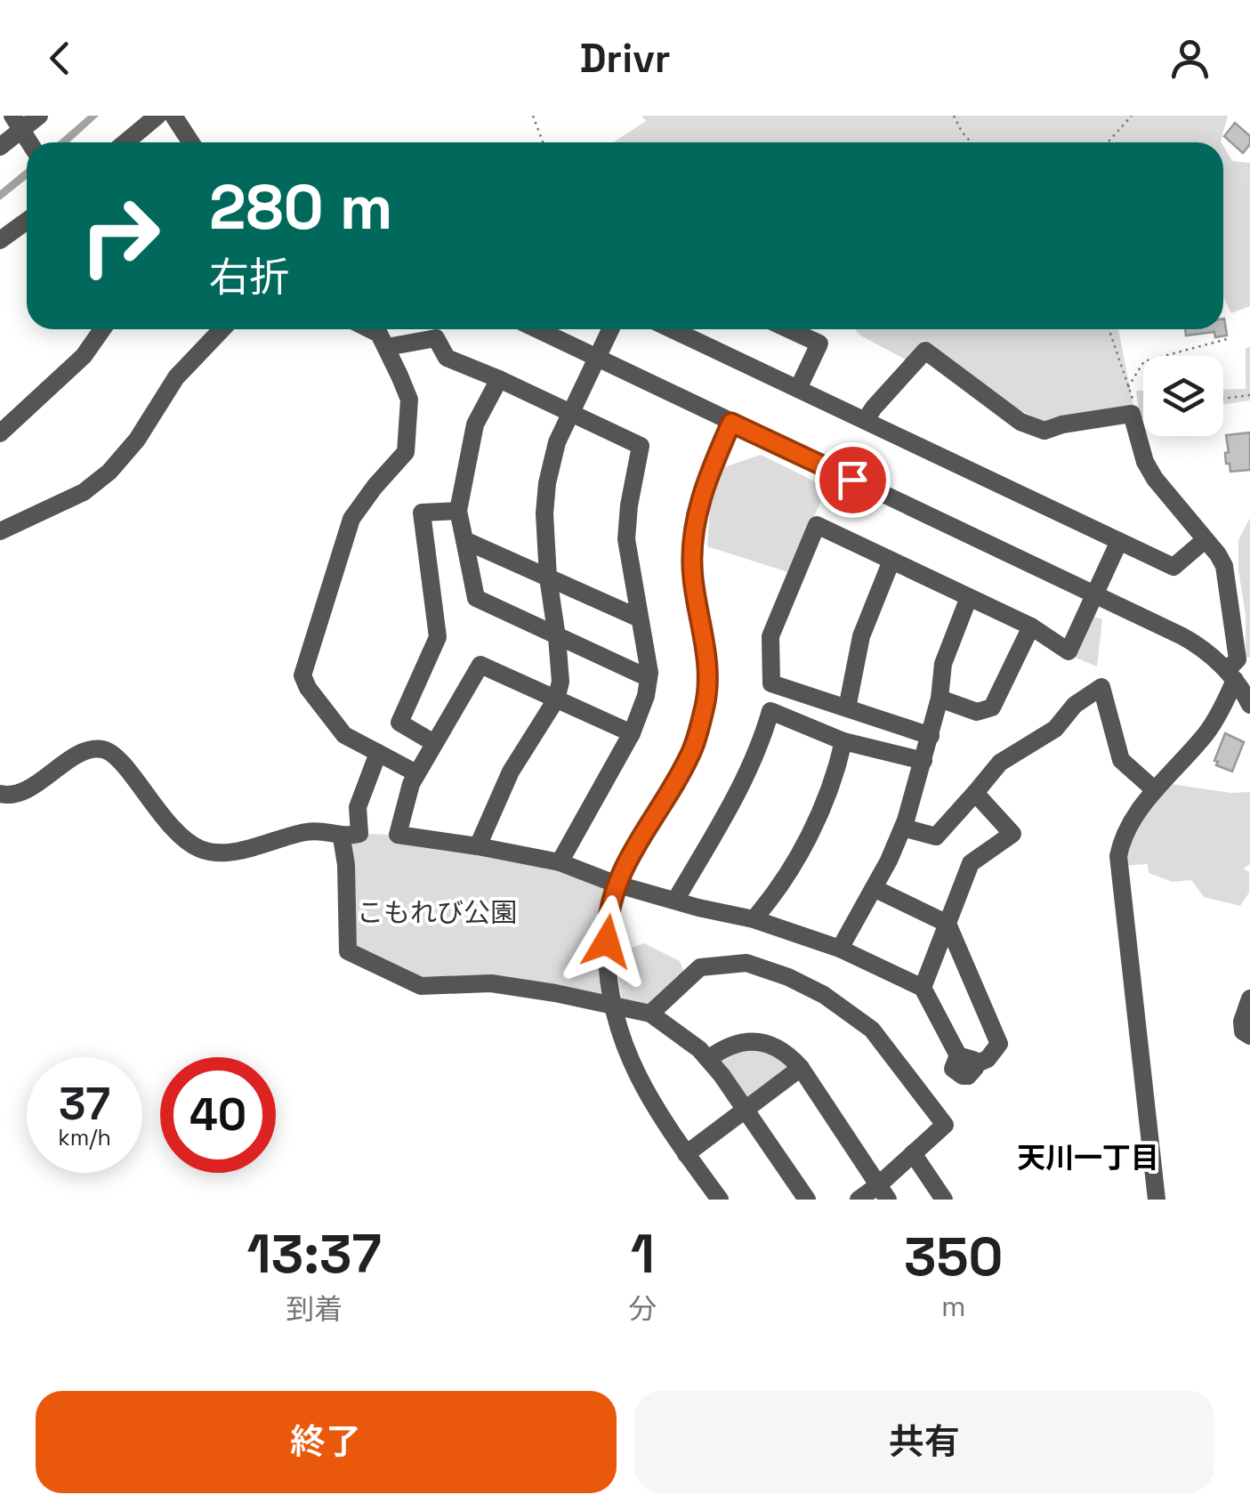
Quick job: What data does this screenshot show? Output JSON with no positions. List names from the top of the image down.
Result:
{
  "districts": ["天川一丁目"],
  "parks": ["こもれび公園"],
  "page": {
    "header": "Drivr",
    "turn": ["280 m", "右折"],
    "speed": "37 km/h",
    "limit": "40",
    "eta": [
      "13:37",
      "到着",
      "1",
      "分",
      "350",
      "m"
    ],
    "buttons": ["終了", "共有"]
  }
}
